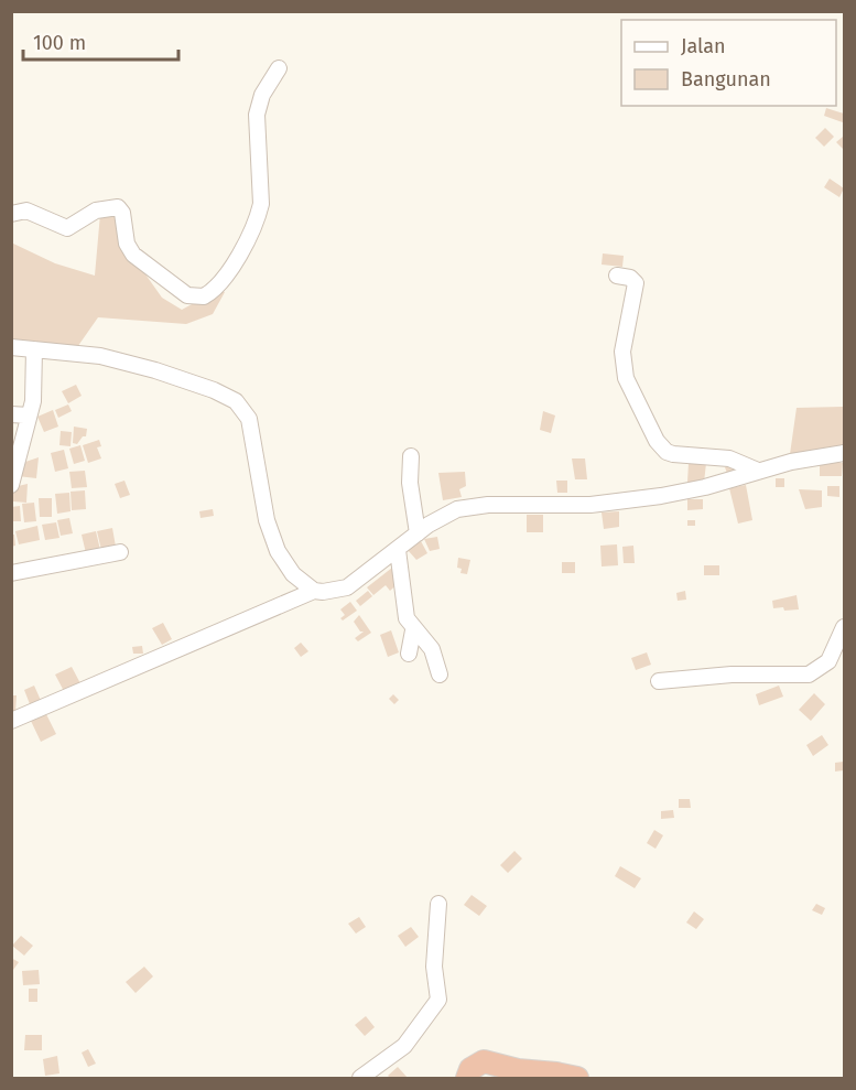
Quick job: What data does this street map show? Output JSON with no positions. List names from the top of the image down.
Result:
{
  "legend": ["Jalan", "Bangunan"],
  "scale_bar": "100 m"
}
